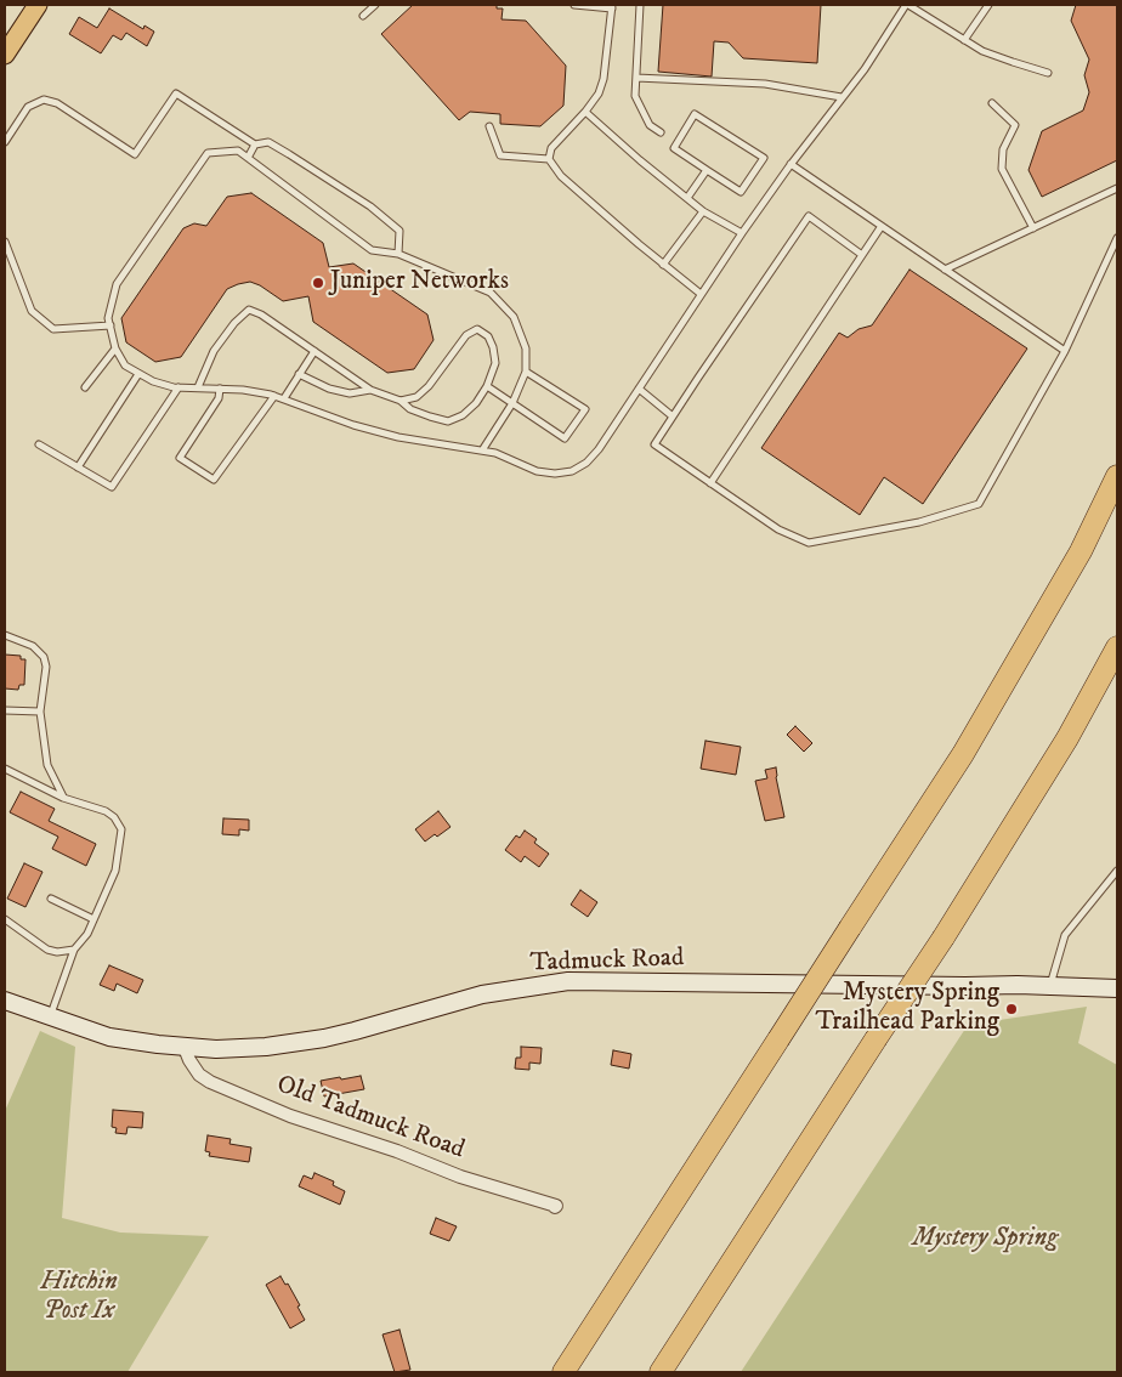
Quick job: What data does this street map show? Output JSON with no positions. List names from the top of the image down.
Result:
{
  "streets": {
    "street": ["Tadmuck Road", "Old Tadmuck Road"]
  },
  "crossings": [
    ["Tadmuck Road", "Old Tadmuck Road"]
  ],
  "parks": ["Mystery Spring", "Hitchin Post Ix"],
  "places": ["Juniper Networks", "Mystery Spring Trailhead Parking"]
}
